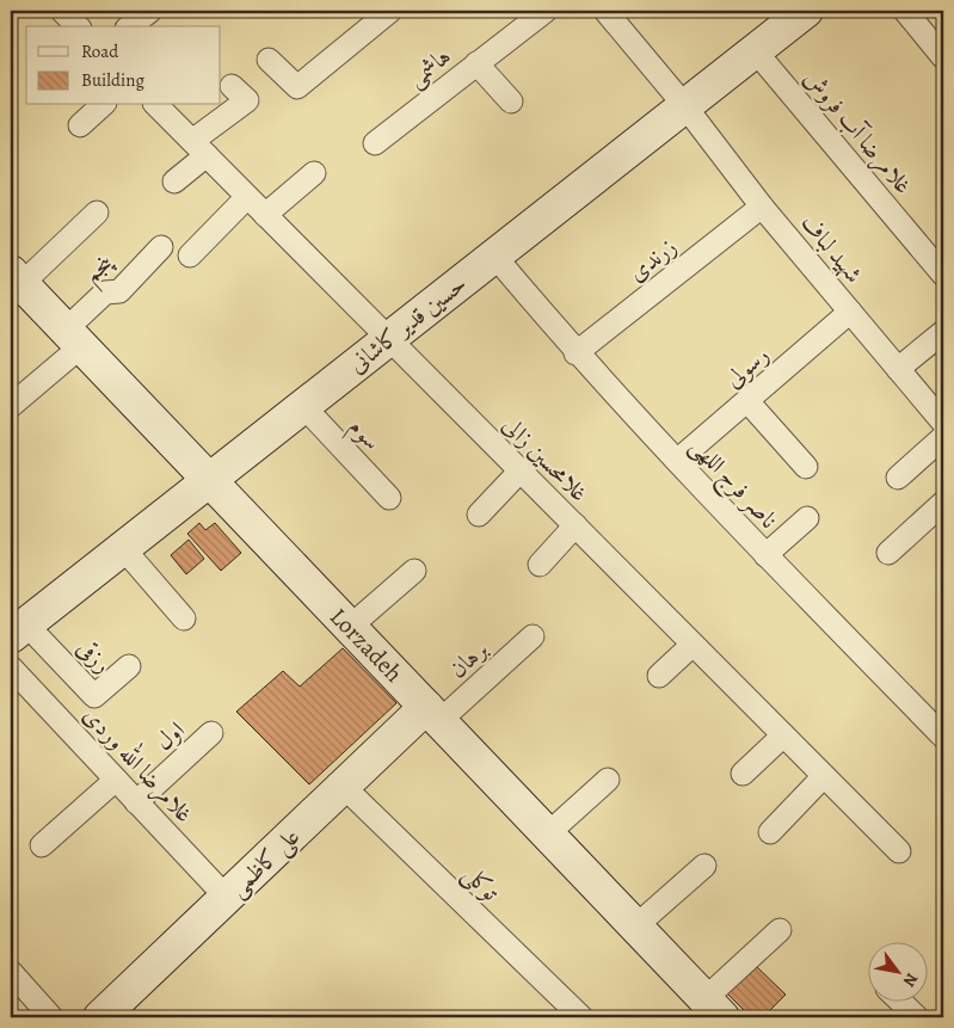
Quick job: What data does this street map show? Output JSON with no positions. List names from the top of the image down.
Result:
{
  "streets": {
    "street": [
      "هاشمی",
      "غلامرضا آب فروش",
      "شهید لباف",
      "زرندی",
      "پنجم",
      "حسین قدیر کاشانی",
      "رسولی",
      "سوم",
      "غلامحسین زالی",
      "ناصر فرج اللهی",
      "Lorzadeh",
      "رزقی",
      "برهان",
      "اول",
      "غلامرضا الله وردی",
      "علی کاظمی",
      "توکلی"
    ]
  },
  "crossings": [
    ["غلامرضا آب فروش", "حسین قدیر کاشانی"],
    ["شهید لباف", "زرندی"],
    ["شهید لباف", "حسین قدیر کاشانی"],
    ["شهید لباف", "رسولی"],
    ["زرندی", "ناصر فرج اللهی"],
    ["پنجم", "Lorzadeh"],
    ["حسین قدیر کاشانی", "سوم"],
    ["حسین قدیر کاشانی", "غلامحسین زالی"],
    ["حسین قدیر کاشانی", "ناصر فرج اللهی"],
    ["حسین قدیر کاشانی", "Lorzadeh"],
    ["حسین قدیر کاشانی", "رزقی"],
    ["رسولی", "ناصر فرج اللهی"],
    ["Lorzadeh", "برهان"],
    ["Lorzadeh", "علی کاظمی"],
    ["برهان", "علی کاظمی"],
    ["اول", "غلامرضا الله وردی"],
    ["غلامرضا الله وردی", "علی کاظمی"],
    ["علی کاظمی", "توکلی"]
  ],
  "legend": ["Road", "Building"],
  "north": "bottom right"
}
